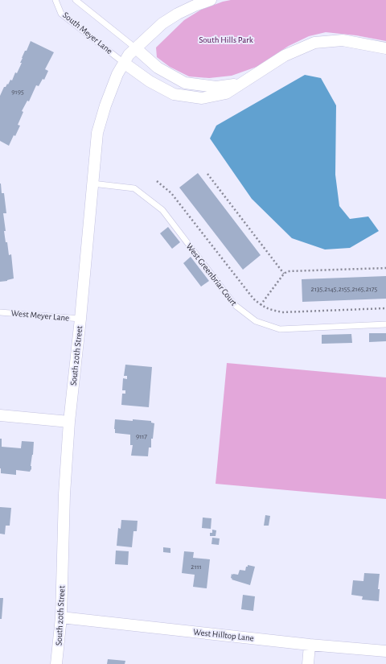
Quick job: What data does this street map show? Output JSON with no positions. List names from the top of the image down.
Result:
{
  "streets": {
    "street": ["South 20th Street", "West Hilltop Lane"],
    "lane": ["South Meyer Lane", "West Greenbriar Court", "West Meyer Lane"]
  },
  "crossings": [
    ["South Meyer Lane", "South 20th Street"],
    ["West Greenbriar Court", "South 20th Street"],
    ["West Meyer Lane", "South 20th Street"],
    ["South 20th Street", "West Hilltop Lane"]
  ],
  "parks": ["South Hills Park"],
  "house_numbers": [
    "9195",
    "2135,2145,2155,2165,2175",
    "9117",
    "2111"
  ]
}
